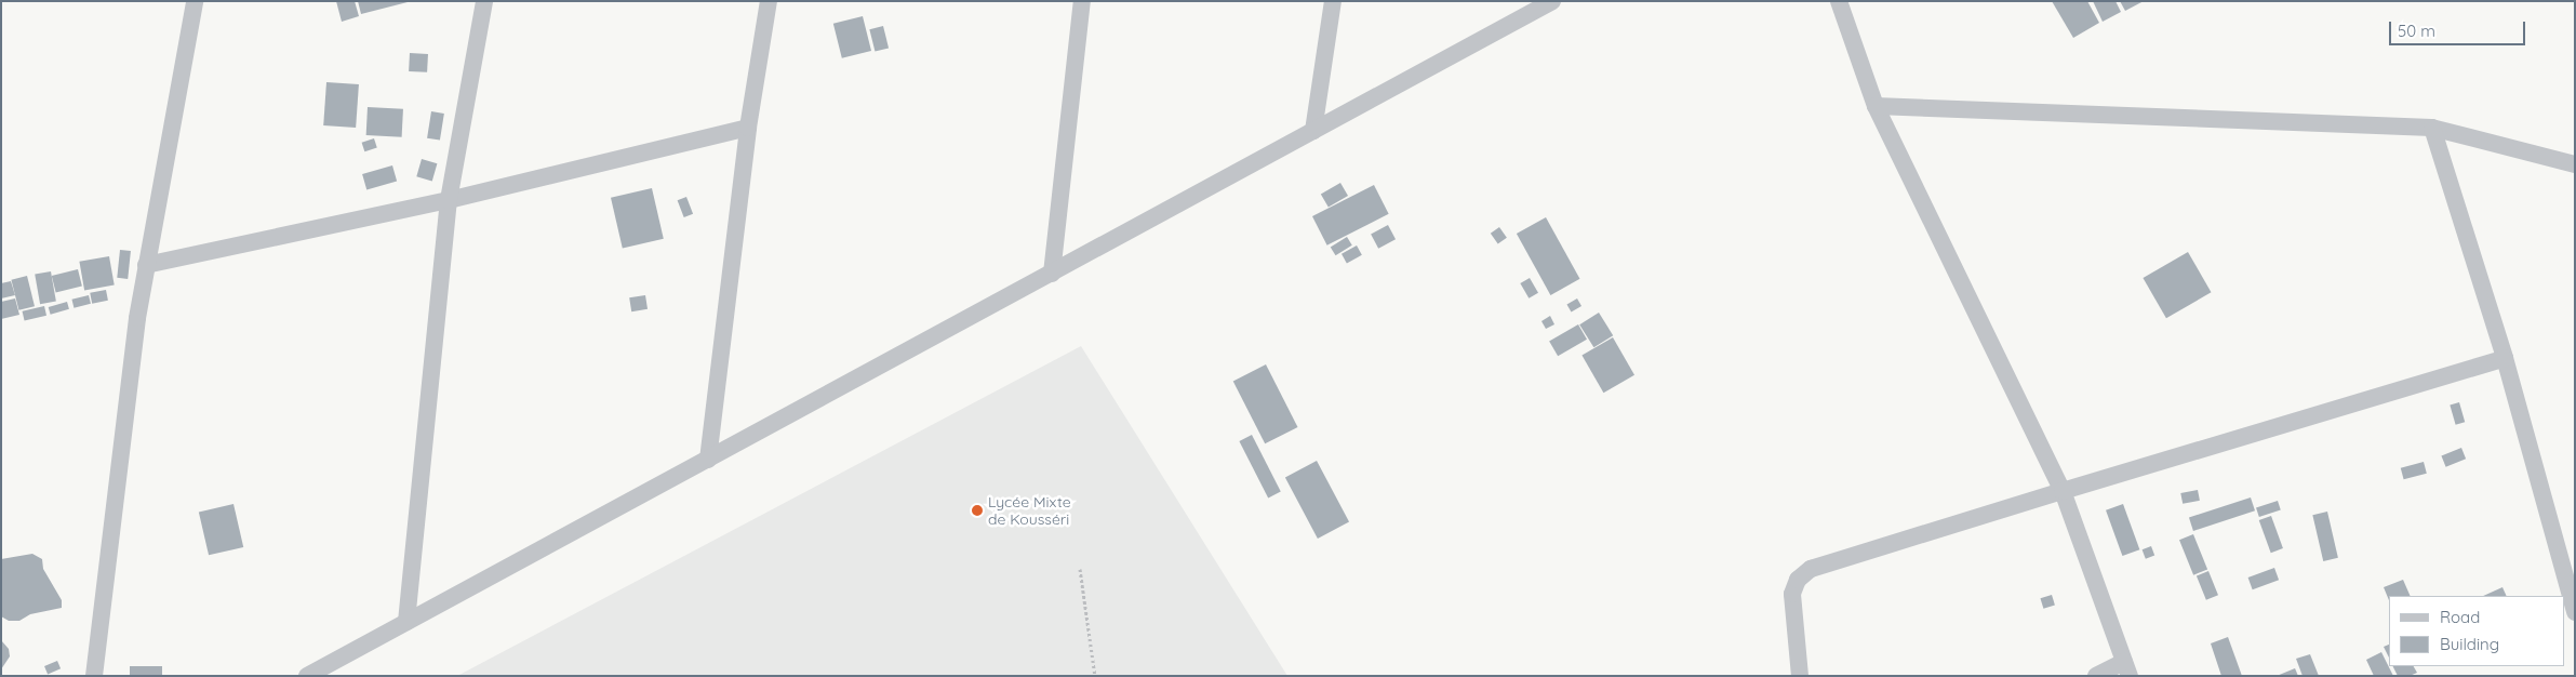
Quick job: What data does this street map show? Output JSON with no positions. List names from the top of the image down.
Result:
{
  "places": ["Lycée Mixte de Kousséri"],
  "legend": ["Road", "Building"],
  "scale_bar": "50 m"
}
